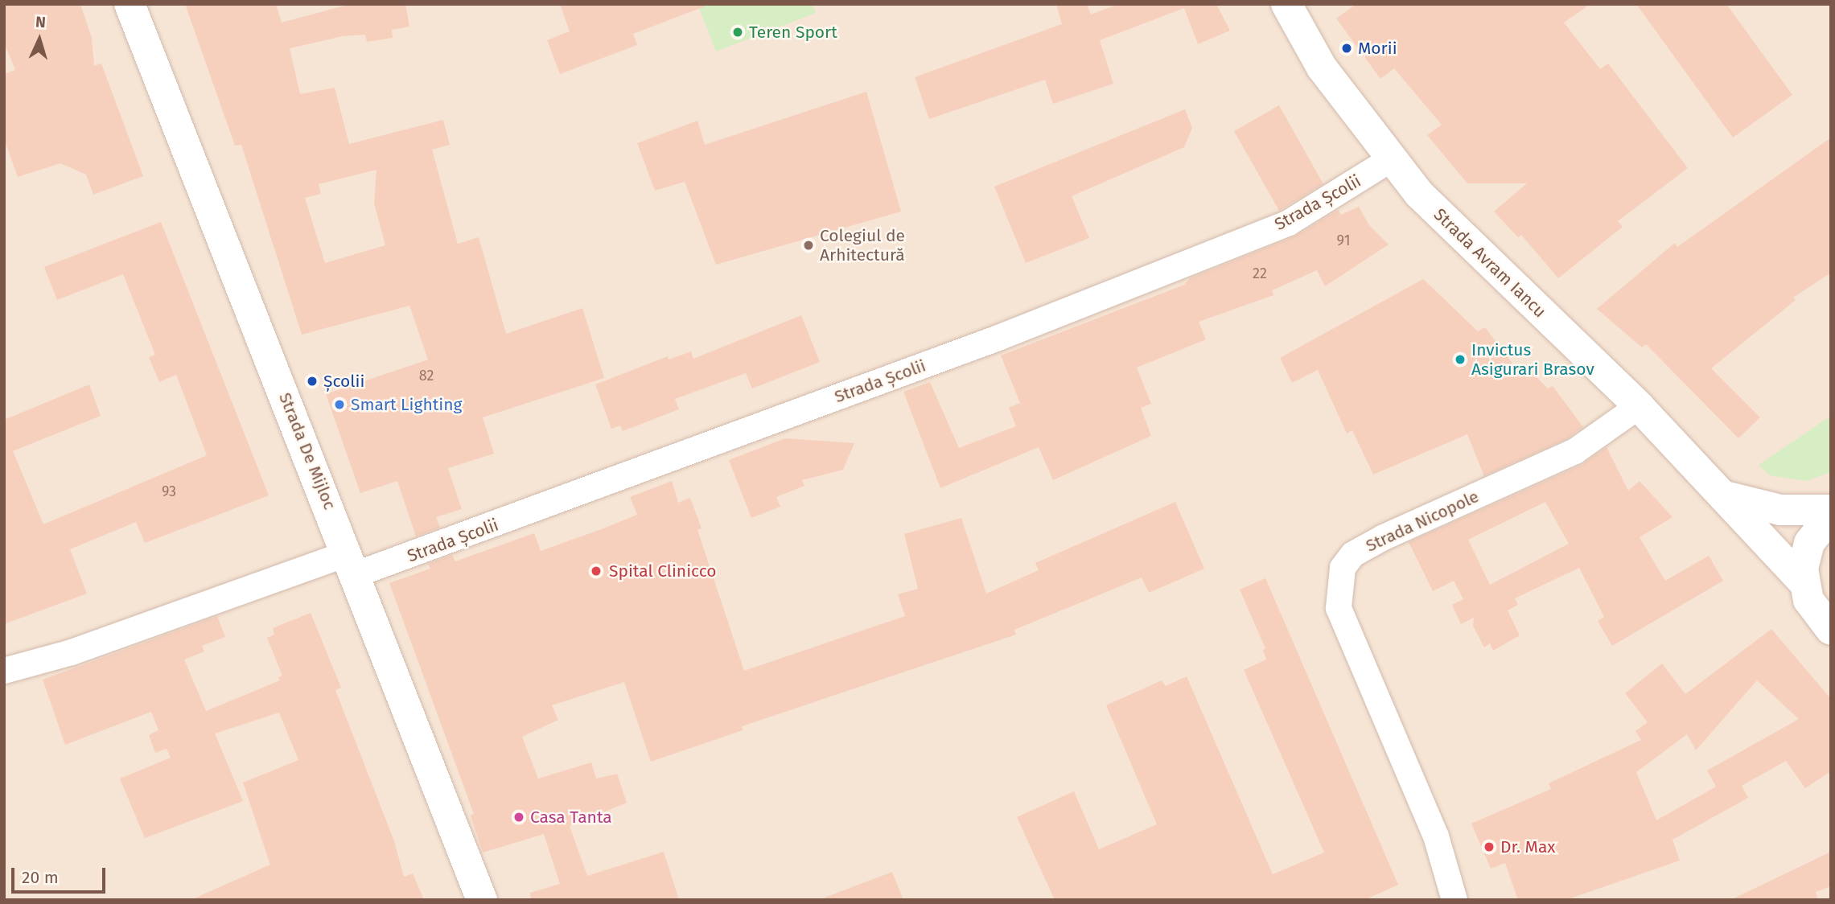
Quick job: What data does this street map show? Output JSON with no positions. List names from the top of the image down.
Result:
{
  "streets": {
    "street": [
      "Strada Școlii",
      "Strada Avram Iancu",
      "Strada De Mijloc",
      "Strada Nicopole"
    ]
  },
  "crossings": [
    ["Strada Școlii", "Strada Avram Iancu"],
    ["Strada Școlii", "Strada De Mijloc"],
    ["Strada Avram Iancu", "Strada Nicopole"]
  ],
  "places": [
    "Teren Sport",
    "Morii",
    "Colegiul de Arhitectură",
    "Invictus Asigurari Brasov",
    "Școlii",
    "Smart Lighting",
    "Spital Clinicco",
    "Casa Tanta",
    "Dr. Max"
  ],
  "house_numbers": [
    "91",
    "22",
    "82",
    "93"
  ],
  "scale_bar": "20 m",
  "north": "top"
}
